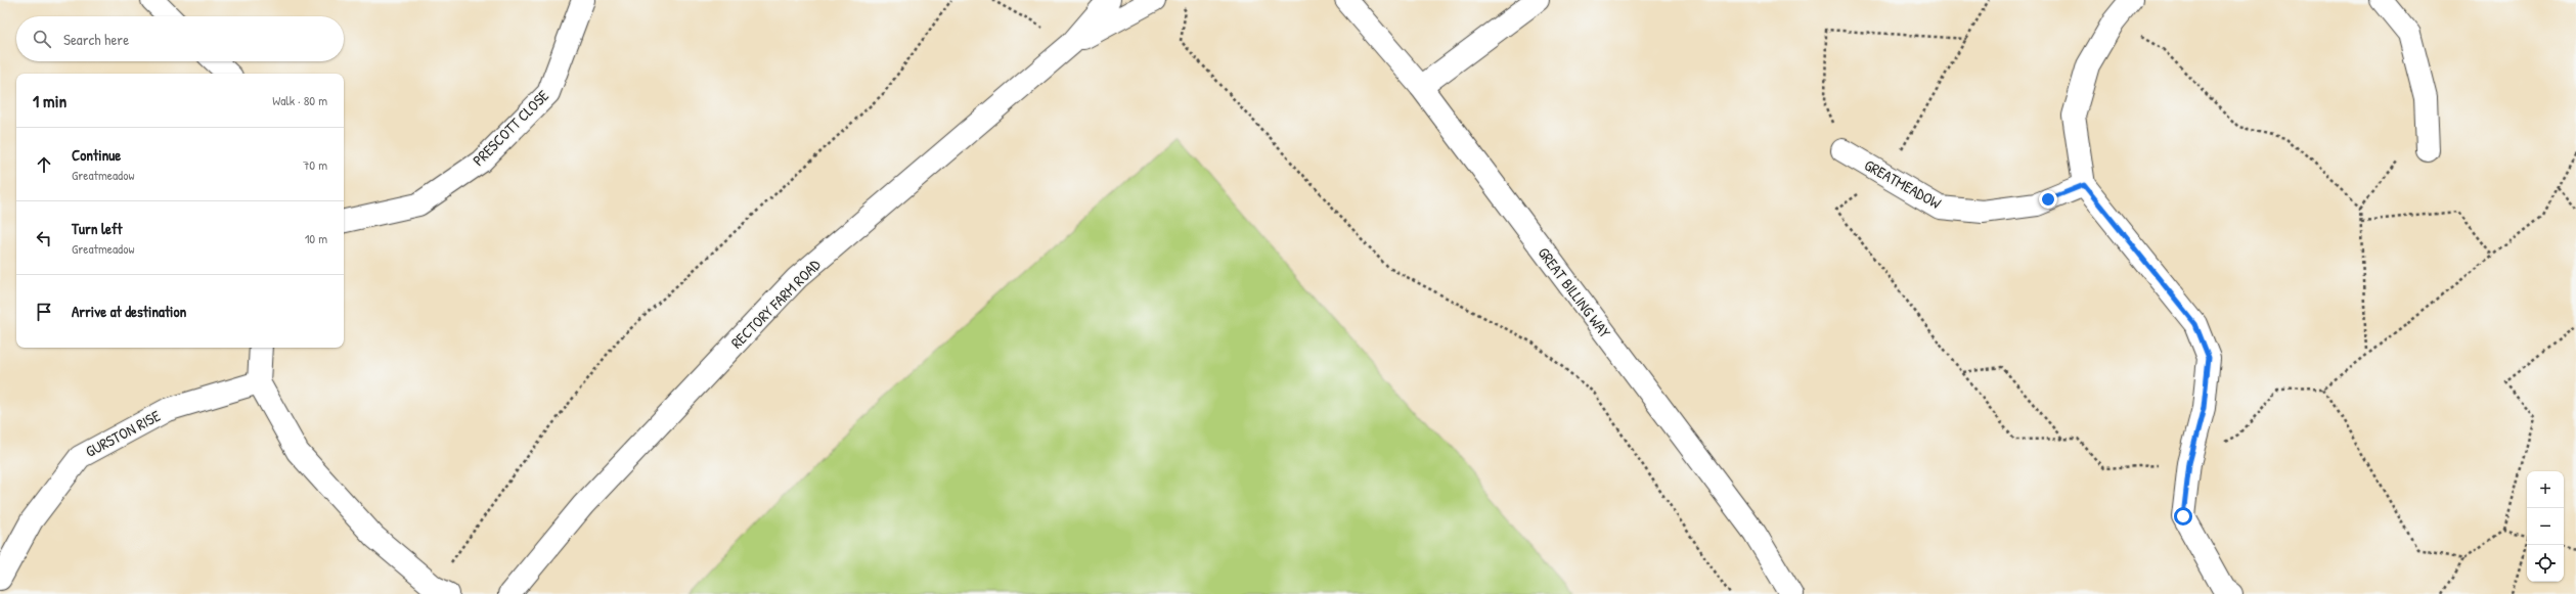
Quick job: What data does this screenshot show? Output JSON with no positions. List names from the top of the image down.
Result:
{
  "streets": {
    "street": [
      "PRESCOTT CLOSE",
      "GREATMEADOW",
      "GREAT BILLING WAY",
      "RECTORY FARM ROAD",
      "GURSTON RISE"
    ]
  },
  "page": {
    "search": "Search here",
    "heading": ["1 min", "Walk · 80 m"],
    "list": [
      ["Continue", "Greatmeadow", "70 m"],
      ["Turn left", "Greatmeadow", "10 m"],
      "Arrive at destination"
    ],
    "map_buttons": ["+", "−"]
  }
}
